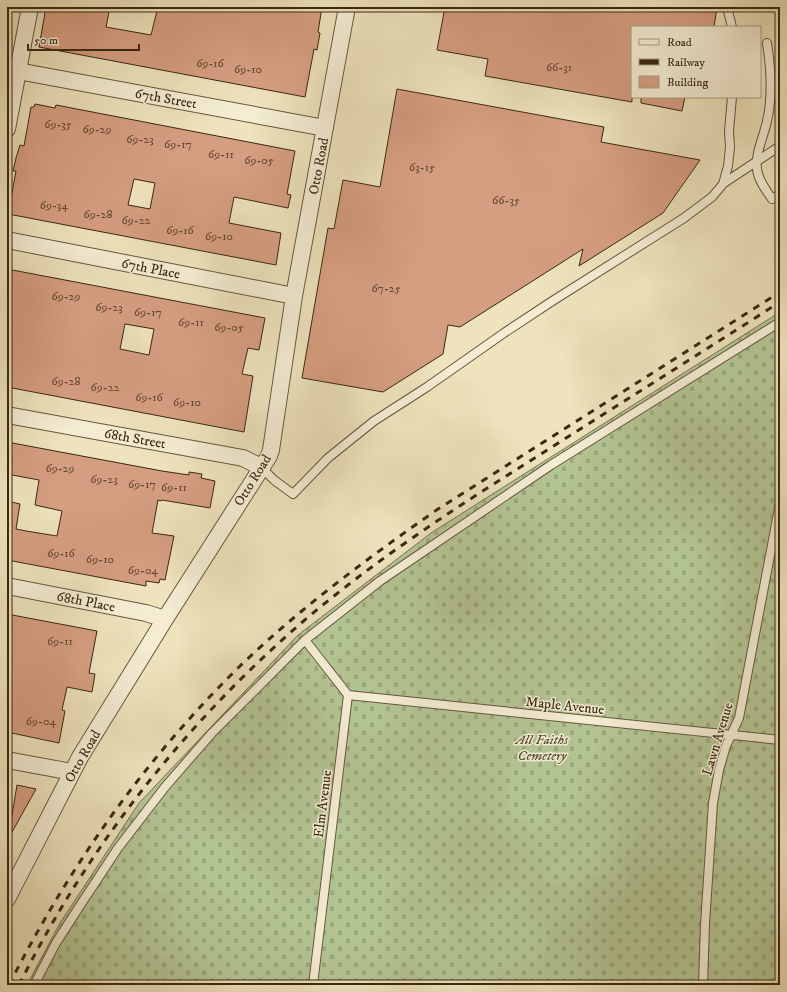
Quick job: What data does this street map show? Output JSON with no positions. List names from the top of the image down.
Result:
{
  "streets": {
    "street": [
      "67th Street",
      "Otto Road",
      "67th Place",
      "68th Street",
      "68th Place"
    ],
    "lane": ["Maple Avenue", "Lawn Avenue", "Elm Avenue"]
  },
  "crossings": [
    ["67th Street", "Otto Road"],
    ["Otto Road", "67th Place"],
    ["Otto Road", "68th Street"],
    ["Otto Road", "68th Place"],
    ["Maple Avenue", "Lawn Avenue"],
    ["Maple Avenue", "Elm Avenue"]
  ],
  "parks": ["All Faiths Cemetery"],
  "house_numbers": [
    "69-16",
    "66-31",
    "69-10",
    "69-35",
    "69-29",
    "69-23",
    "69-17",
    "69-11",
    "69-05",
    "63-15",
    "66-35",
    "69-34",
    "69-28",
    "69-22",
    "69-16",
    "69-10",
    "67-25",
    "69-29",
    "69-23",
    "69-17",
    "69-11",
    "69-05",
    "69-28",
    "69-22",
    "69-16",
    "69-10",
    "69-29",
    "69-23",
    "69-17",
    "69-11",
    "69-16",
    "69-10",
    "69-04",
    "69-11",
    "69-04"
  ],
  "legend": ["Road", "Railway", "Building"],
  "scale_bar": "50 m"
}
